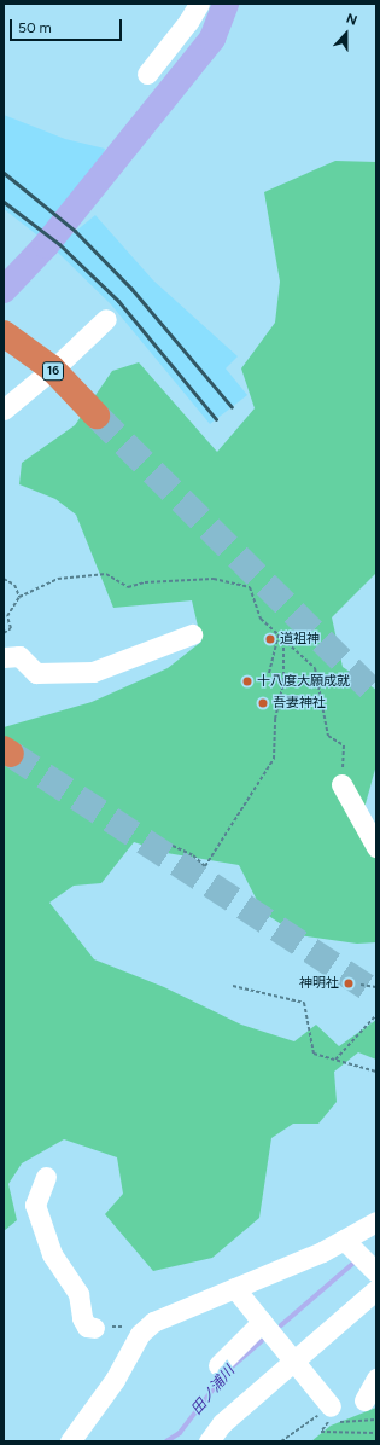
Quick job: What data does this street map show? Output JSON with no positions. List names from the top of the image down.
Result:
{
  "streets": {
    "highway": ["16"]
  },
  "water": ["田ノ浦川"],
  "places": [
    "道祖神",
    "十八度大願成就",
    "吾妻神社",
    "神明社"
  ],
  "scale_bar": "50 m",
  "north": "top"
}
